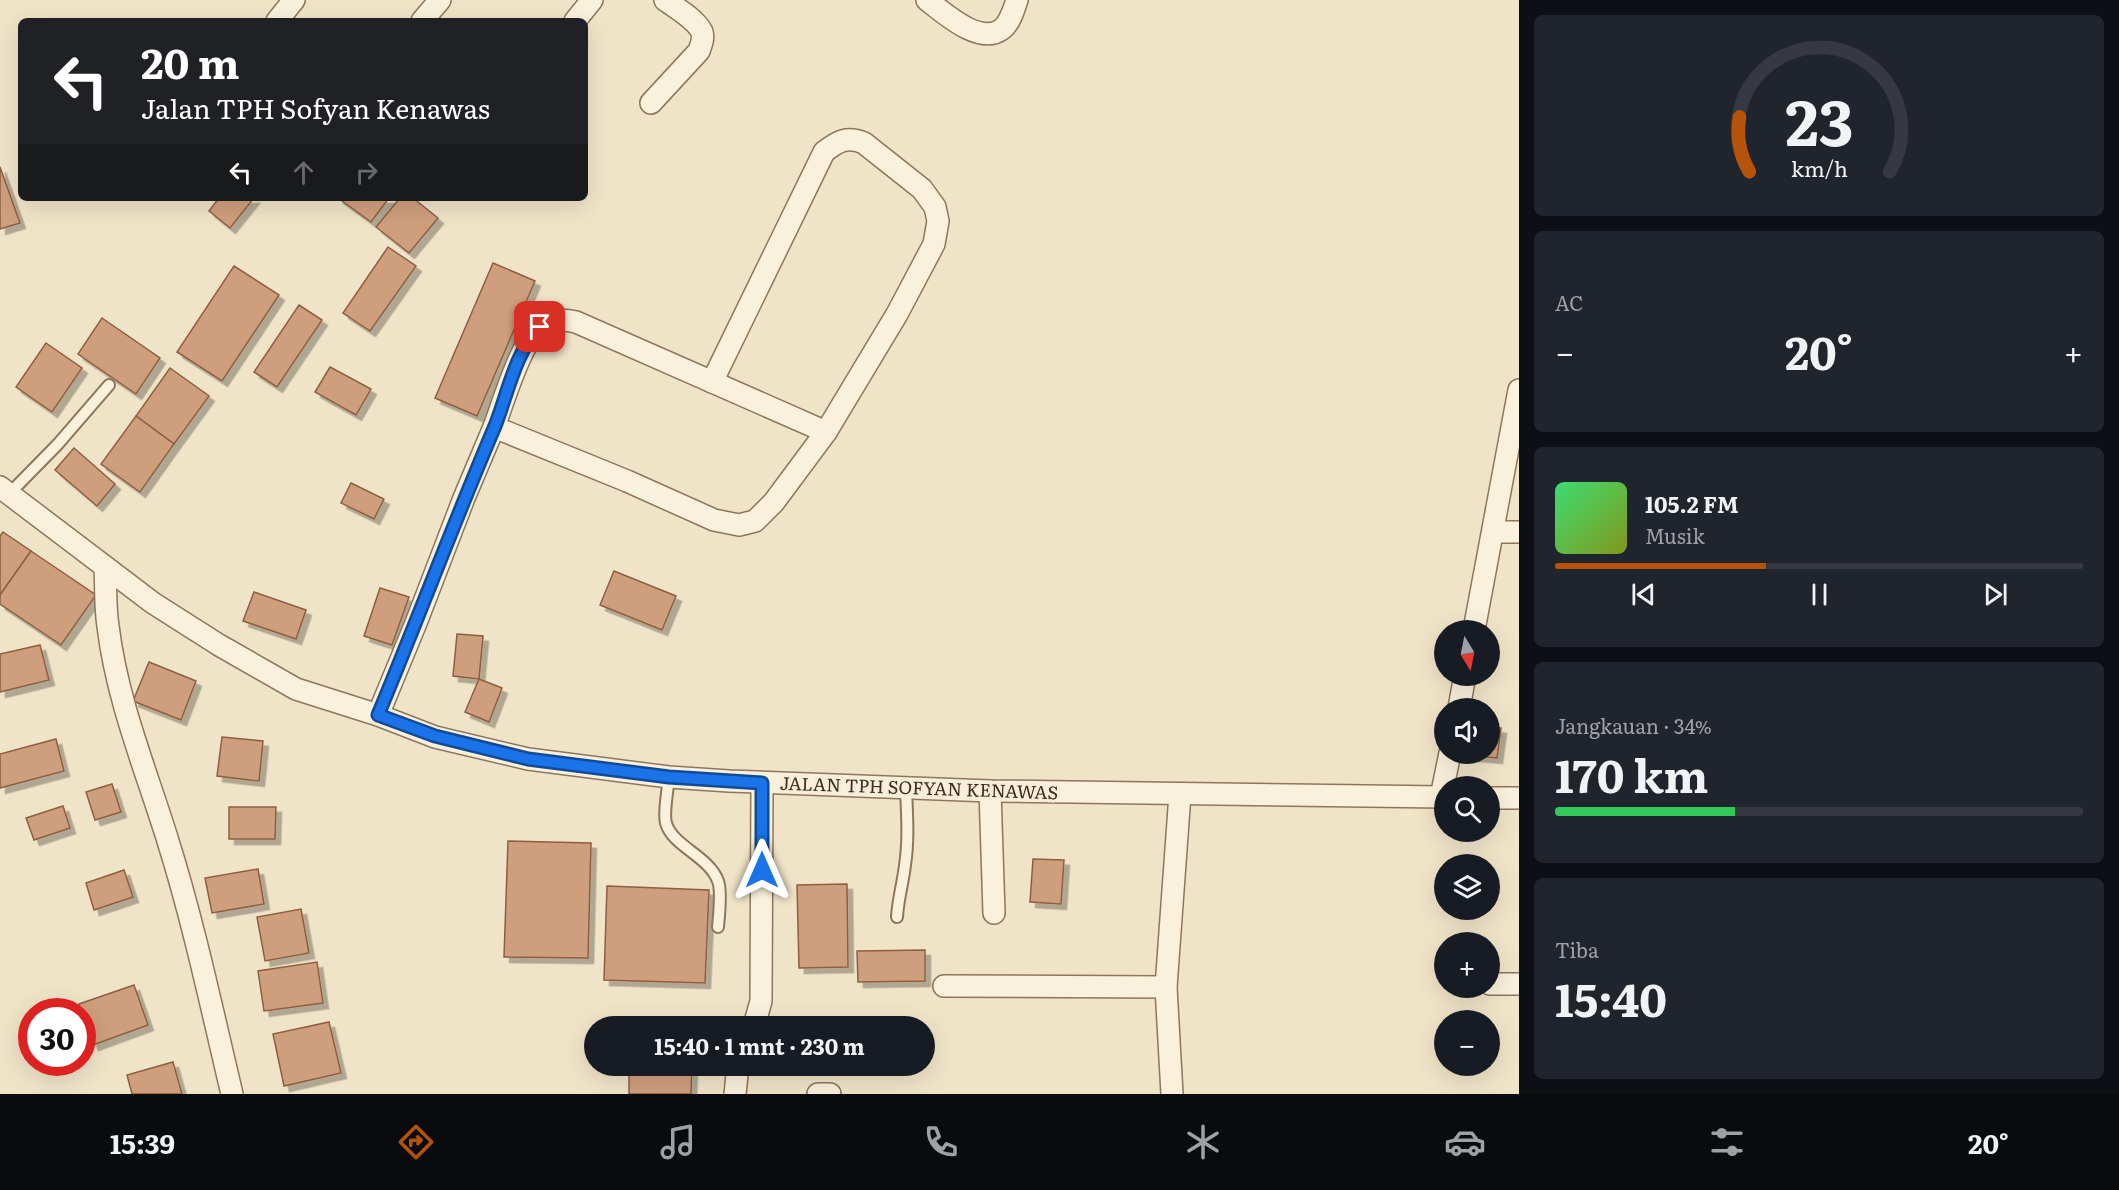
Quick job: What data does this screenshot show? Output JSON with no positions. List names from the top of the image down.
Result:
{
  "streets": {
    "street": ["JALAN TPH SOFYAN KENAWAS"]
  },
  "north": "bottom",
  "page": {
    "turn": ["20 m", "Jalan TPH Sofyan Kenawas"],
    "tile": [
      "AC",
      ["Jangkauan · 34%", "170 km"],
      ["Tiba", "15:40"]
    ],
    "heat": ["−", "20°", "+"],
    "song": ["105.2 FM", "Musik"],
    "map_buttons": ["+", "−"],
    "limit": "30",
    "trip": "15:40 · 1 mnt · 230 m",
    "tabs": ["15:39", "20°"],
    "gauge": ["23", "km/h"]
  }
}
